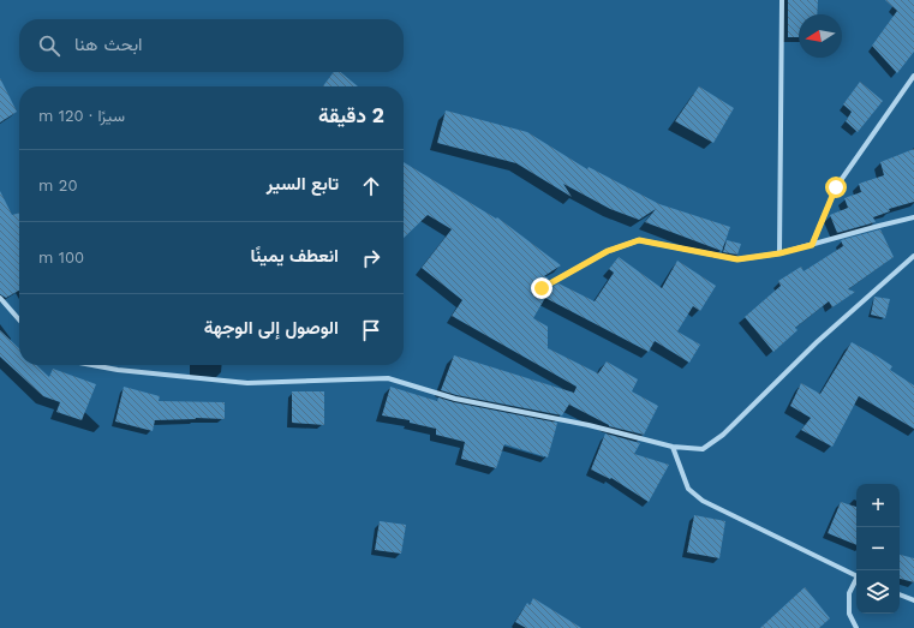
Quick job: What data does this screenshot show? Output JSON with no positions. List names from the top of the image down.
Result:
{
  "north": "left",
  "page": {
    "search": "ابحث هنا",
    "heading": ["2 دقيقة", "سيرًا · 120 m"],
    "list": [
      ["تابع السير", "20 m"],
      ["انعطف يمينًا", "100 m"],
      "الوصول إلى الوجهة"
    ],
    "map_buttons": ["+", "−"]
  }
}
